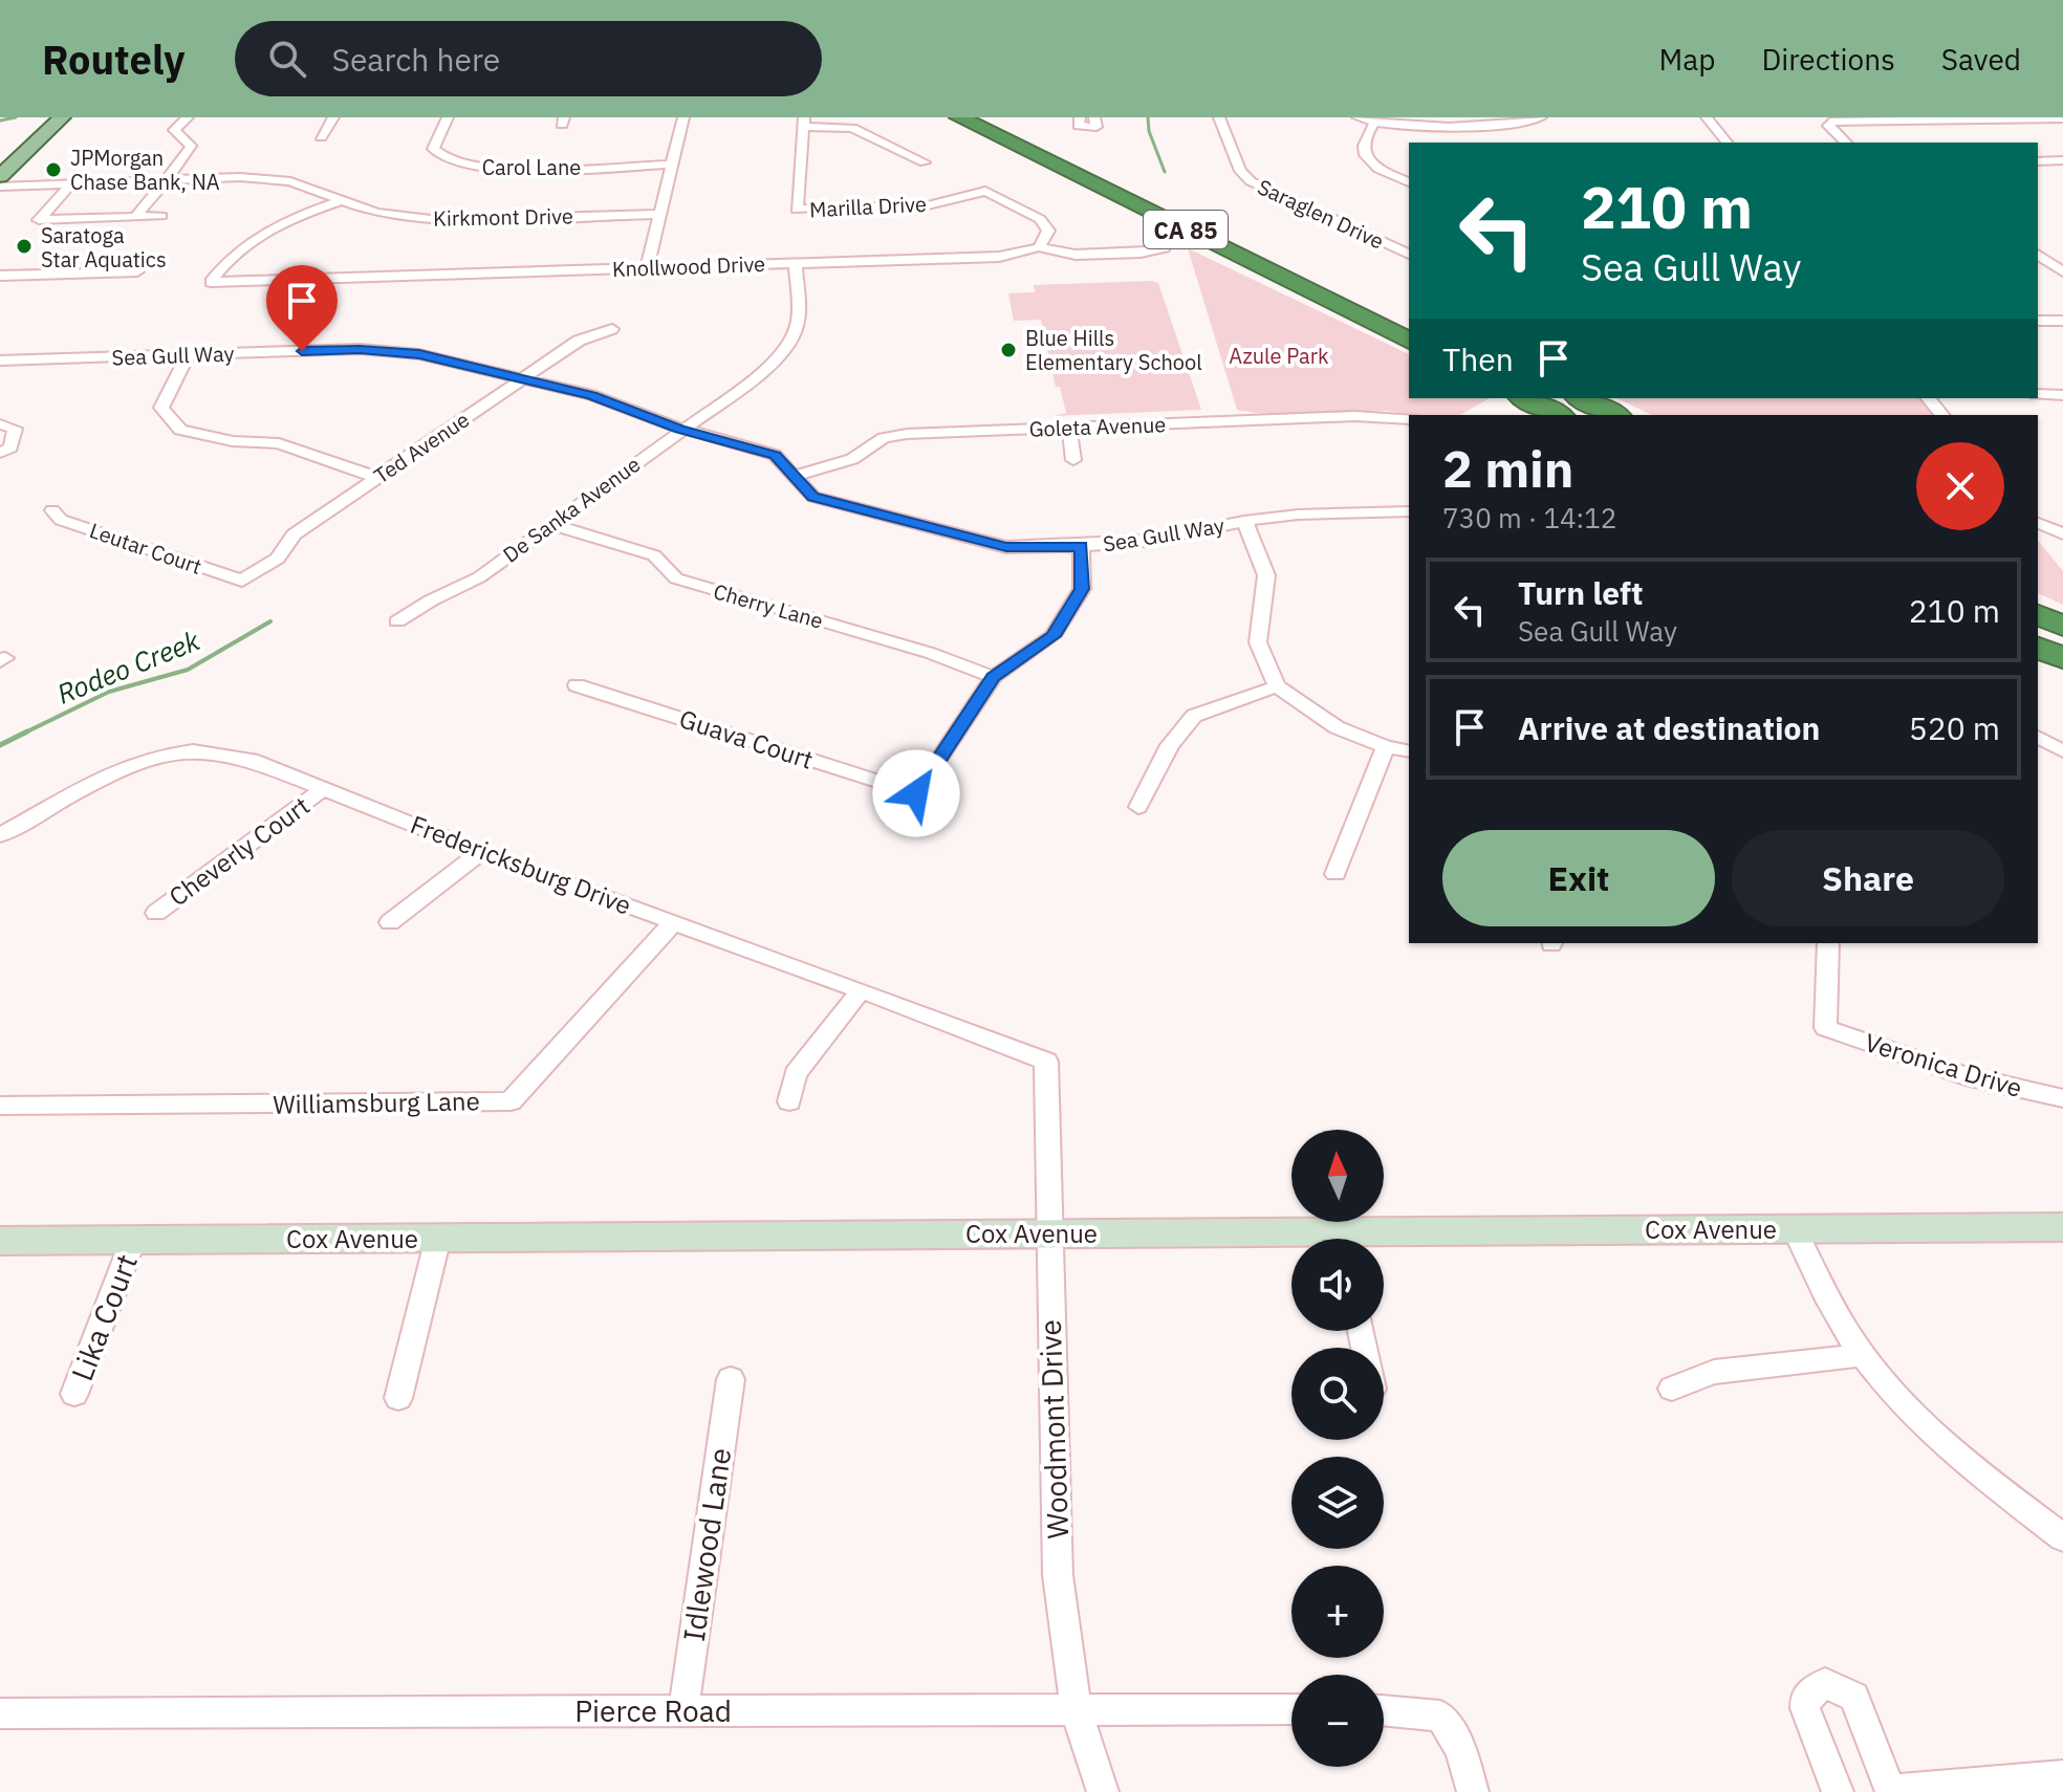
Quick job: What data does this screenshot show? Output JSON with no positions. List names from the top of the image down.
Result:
{
  "streets": {
    "highway": ["CA 85"],
    "main road": ["Cox Avenue"],
    "street": [
      "Carol Lane",
      "Marilla Drive",
      "Saraglen Drive",
      "Kirkmont Drive",
      "Knollwood Drive",
      "Sea Gull Way",
      "Goleta Avenue",
      "Ted Avenue",
      "De Sanka Avenue",
      "Leutar Court",
      "Cherry Lane",
      "Guava Court",
      "Cheverly Court",
      "Fredericksburg Drive",
      "Veronica Drive",
      "Williamsburg Lane",
      "Lika Court",
      "Woodmont Drive",
      "Idlewood Lane",
      "Pierce Road"
    ]
  },
  "crossings": [
    ["Marilla Drive", "Knollwood Drive"],
    ["Kirkmont Drive", "Knollwood Drive"],
    ["Knollwood Drive", "De Sanka Avenue"],
    ["Sea Gull Way", "Goleta Avenue"],
    ["Sea Gull Way", "Ted Avenue"],
    ["Sea Gull Way", "De Sanka Avenue"],
    ["Ted Avenue", "Leutar Court"],
    ["De Sanka Avenue", "Cherry Lane"],
    ["Cherry Lane", "Guava Court"],
    ["Cheverly Court", "Fredericksburg Drive"],
    ["Fredericksburg Drive", "Williamsburg Lane"],
    ["Fredericksburg Drive", "Woodmont Drive"],
    ["Cox Avenue", "Lika Court"],
    ["Cox Avenue", "Woodmont Drive"],
    ["Woodmont Drive", "Pierce Road"],
    ["Idlewood Lane", "Pierce Road"]
  ],
  "water": ["Rodeo Creek"],
  "parks": ["Azule Park"],
  "places": ["JPMorgan Chase Bank, NA", "Saratoga Star Aquatics", "Blue Hills Elementary School"],
  "north": "top",
  "page": {
    "header": "Routely",
    "search": "Search here",
    "nav": ["Map", "Directions", "Saved"],
    "turn": ["210 m", "Sea Gull Way"],
    "then": "Then",
    "heading": ["2 min", "730 m · 14:12"],
    "list": [
      {
        "name": "Turn left",
        "note": "Sea Gull Way",
        "value": "210 m"
      },
      {
        "name": "Arrive at destination",
        "value": "520 m"
      }
    ],
    "buttons": ["Exit", "Share"],
    "map_buttons": ["+", "−"]
  }
}
